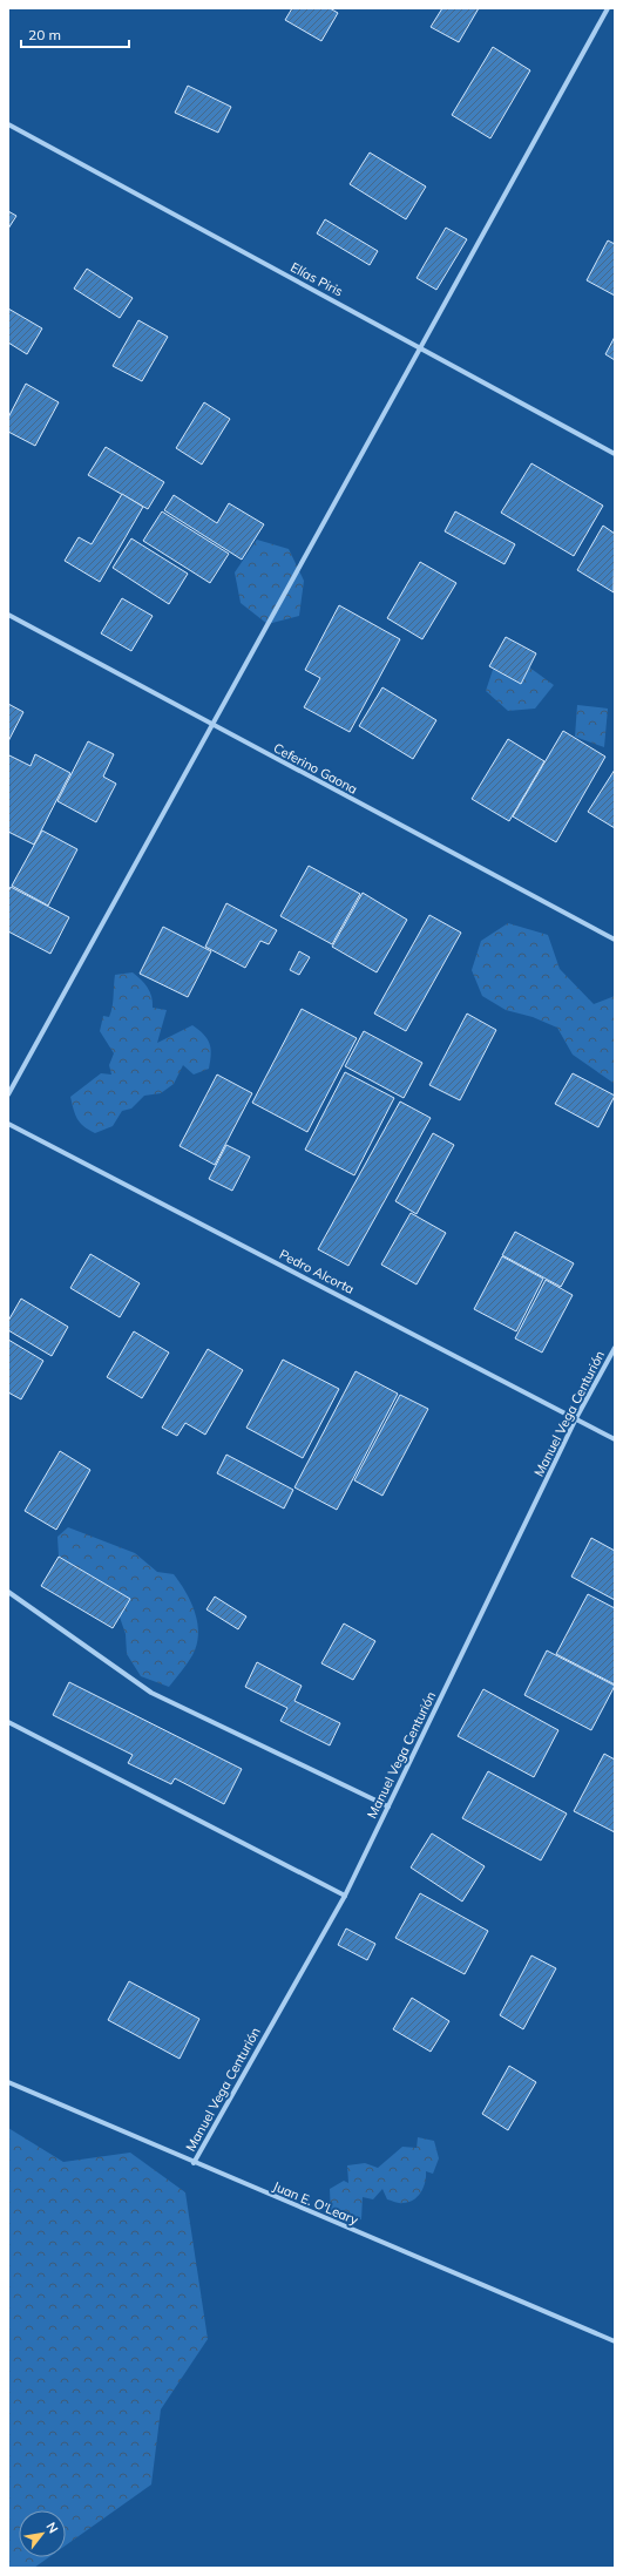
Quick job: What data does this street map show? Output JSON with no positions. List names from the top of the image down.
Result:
{
  "streets": {
    "street": [
      "Elías Piris",
      "Ceferino Gaona",
      "Pedro Alcorta",
      "Manuel Vega Centurión",
      "Juan E. O'Leary"
    ]
  },
  "crossings": [
    ["Pedro Alcorta", "Manuel Vega Centurión"],
    ["Manuel Vega Centurión", "Juan E. O'Leary"]
  ],
  "scale_bar": "20 m",
  "north": "top right"
}
